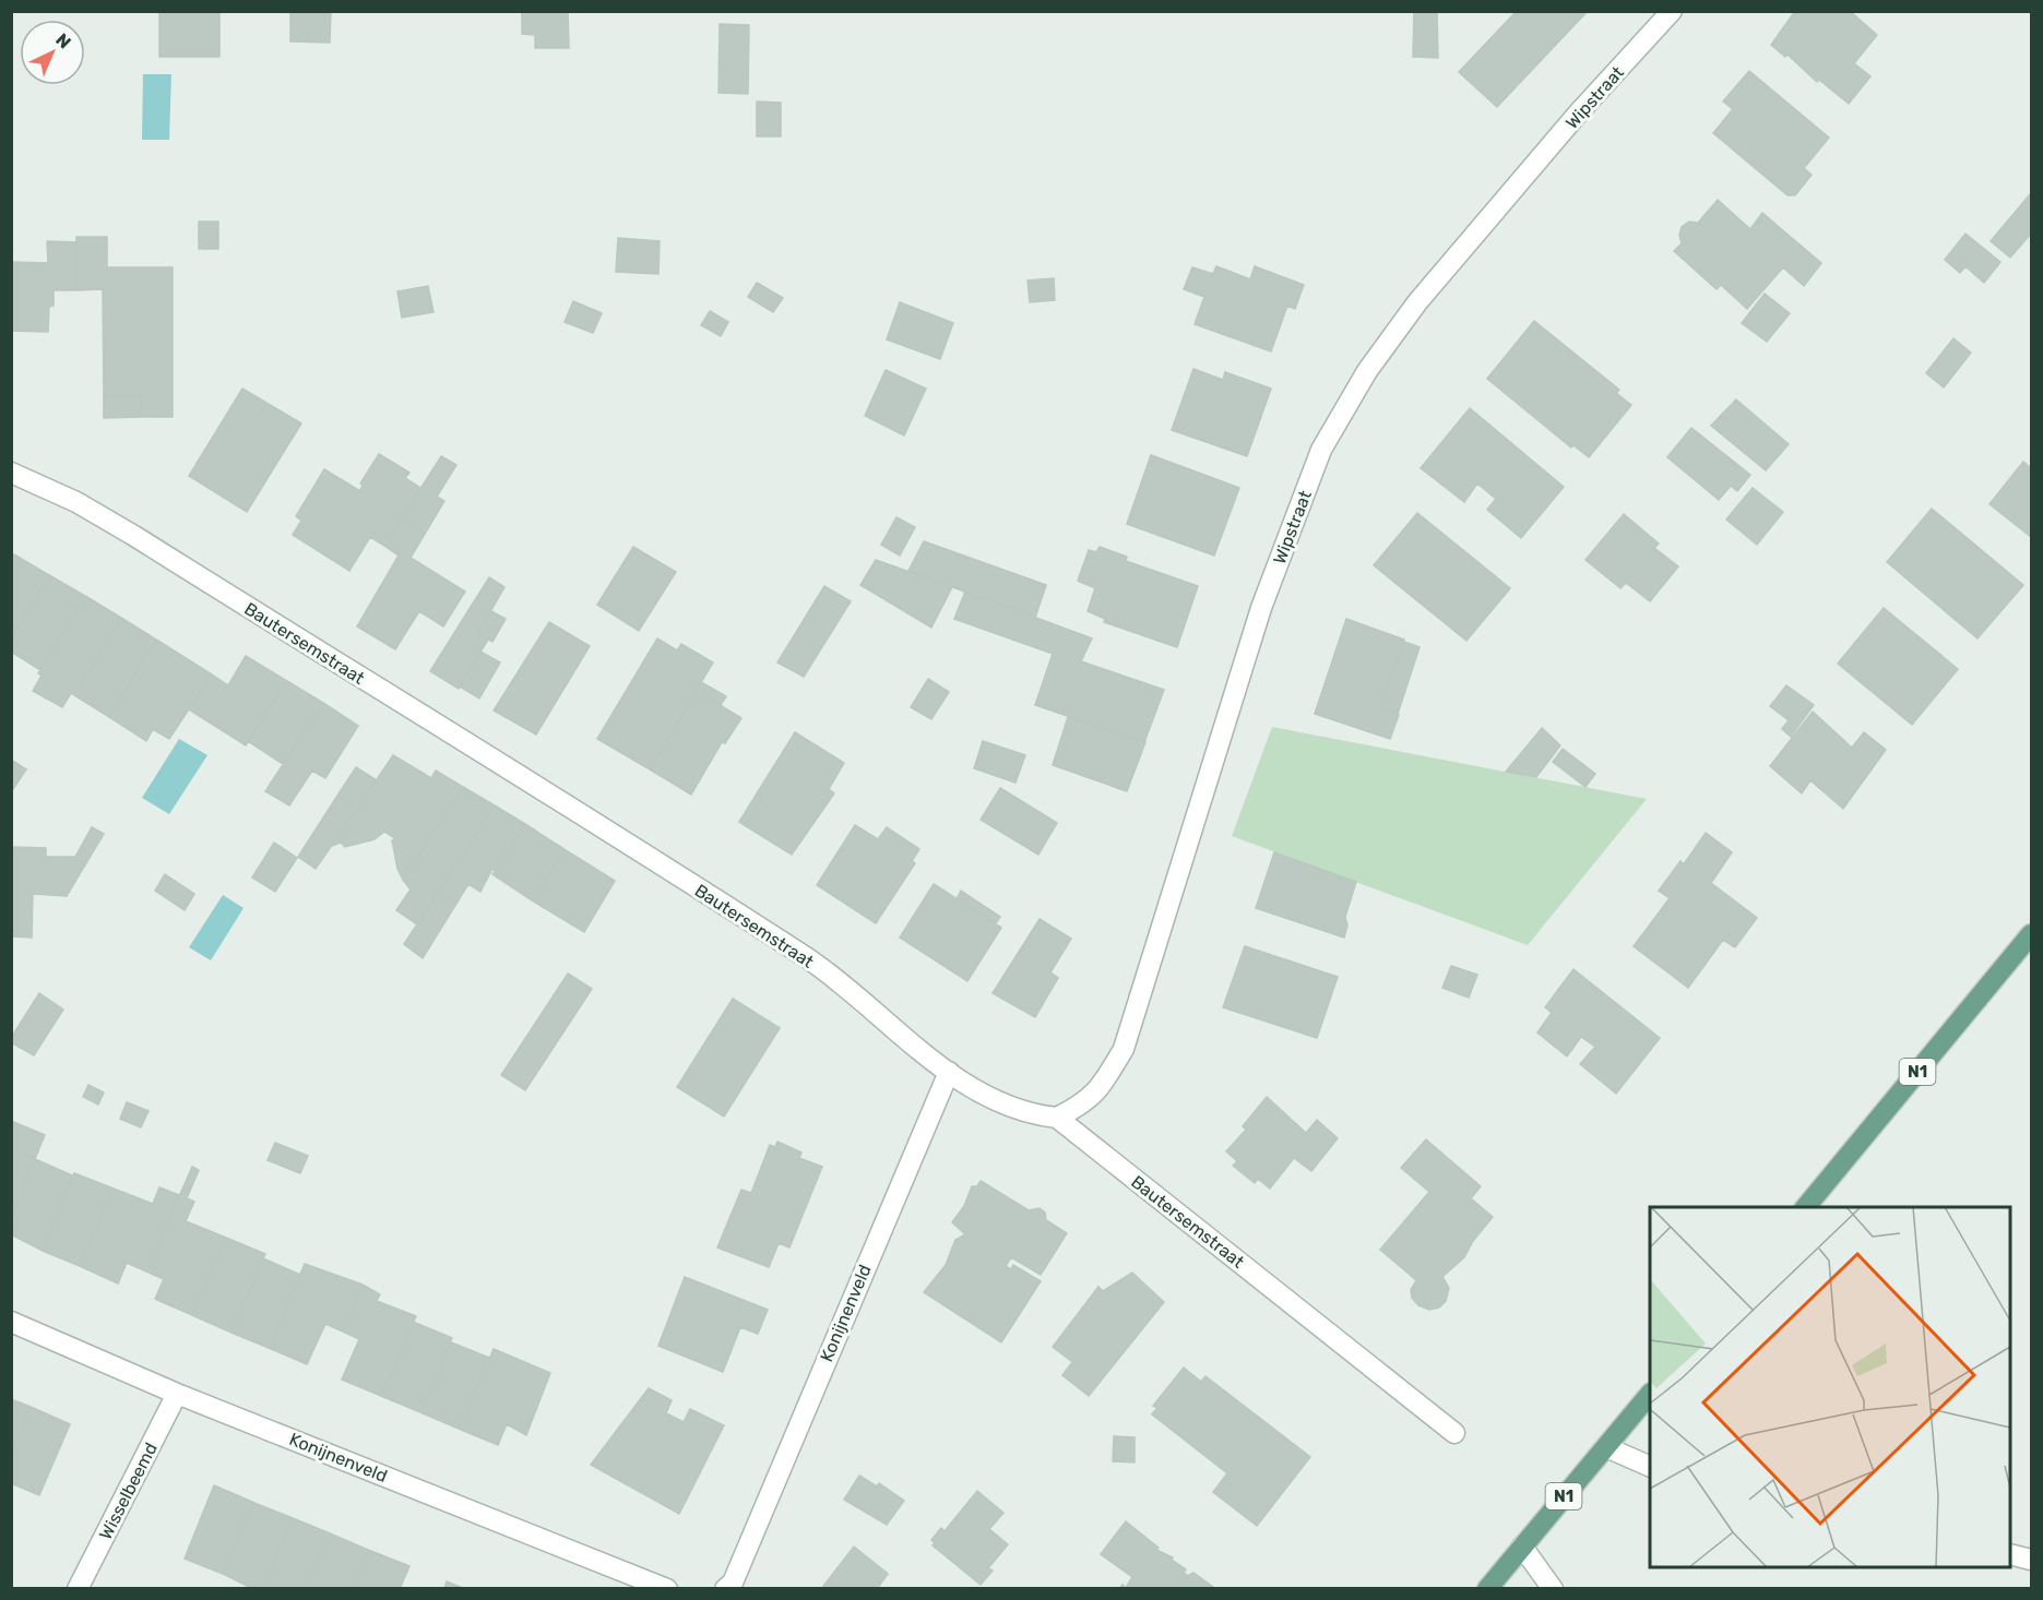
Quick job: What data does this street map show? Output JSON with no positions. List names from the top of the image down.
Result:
{
  "streets": {
    "main road": ["N1"],
    "street": [
      "Wipstraat",
      "Bautersemstraat",
      "Konijnenveld",
      "Wisselbeemd"
    ]
  },
  "crossings": [
    ["Wipstraat", "Bautersemstraat"],
    ["Bautersemstraat", "Konijnenveld"],
    ["Konijnenveld", "Wisselbeemd"]
  ],
  "north": "top right"
}
